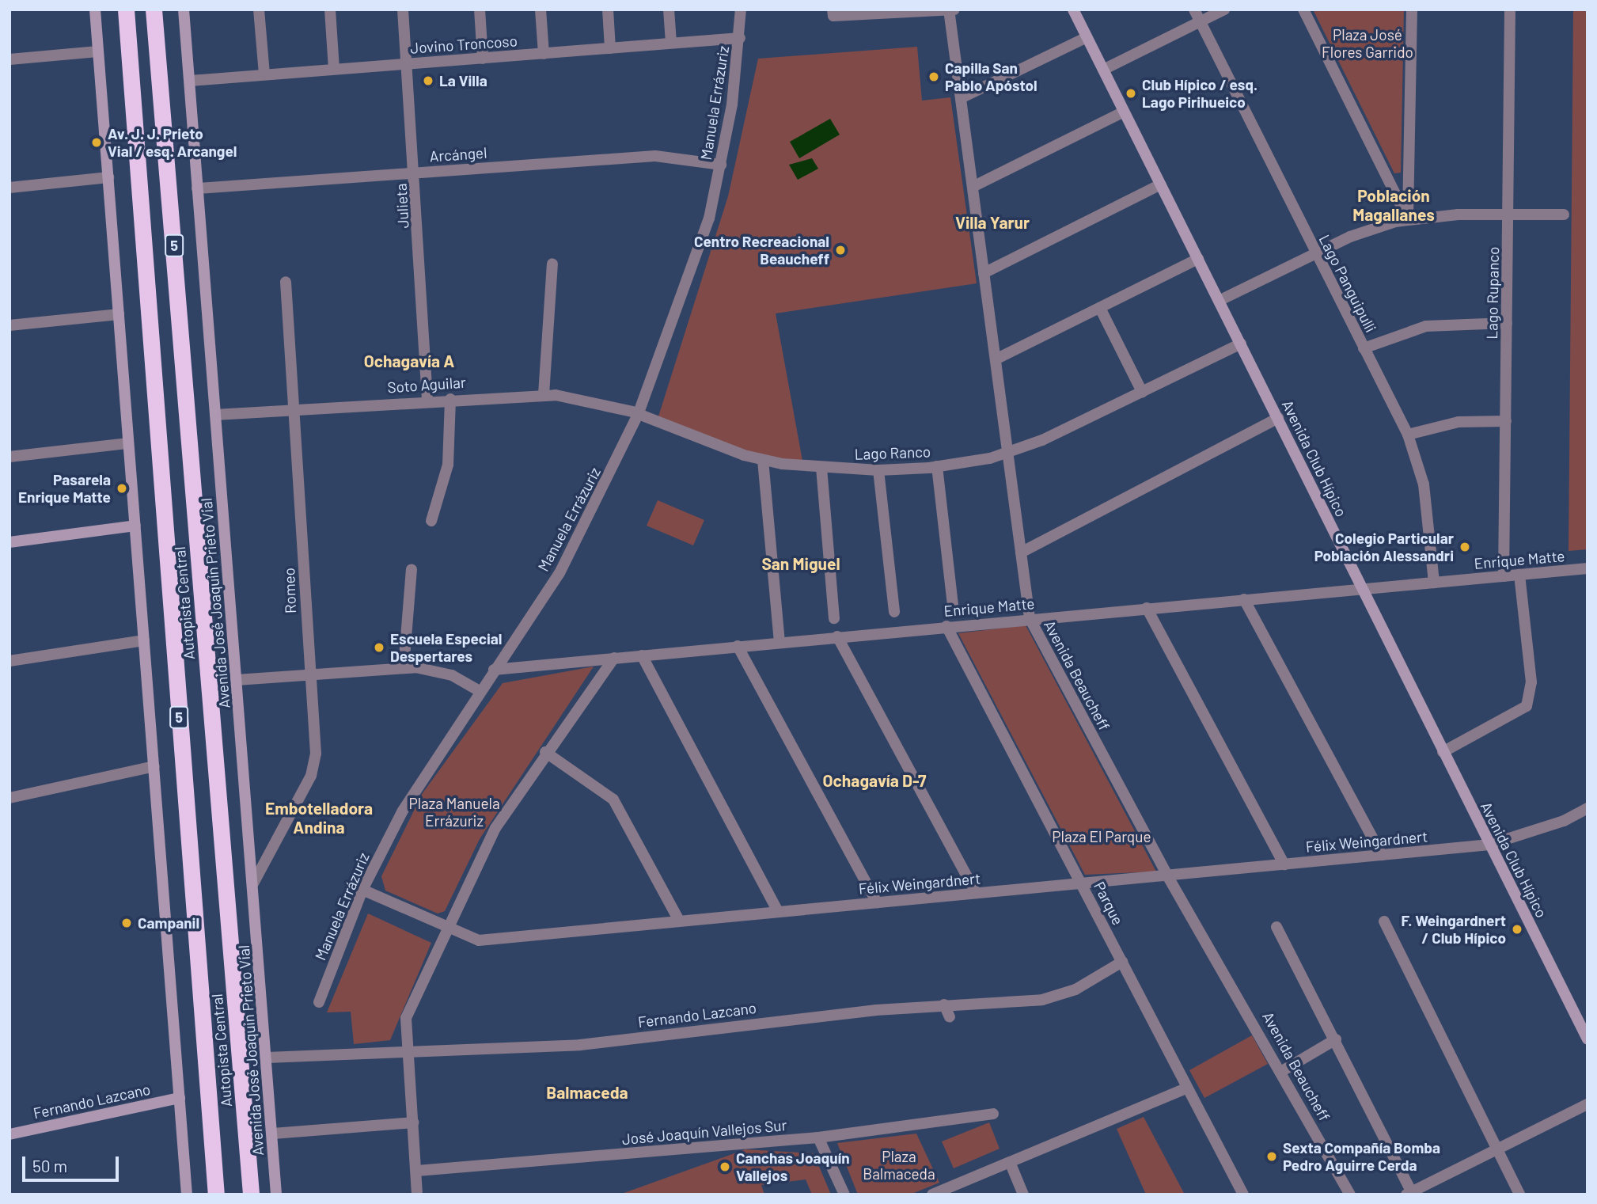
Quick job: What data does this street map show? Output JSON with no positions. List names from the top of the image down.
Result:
{
  "streets": {
    "highway": ["5", "Autopista Central"],
    "main road": ["Avenida Club Hípico", "Avenida José Joaquín Prieto Vial", "Fernando Lazcano"],
    "street": [
      "Jovino Troncoso",
      "Manuela Errázuriz",
      "Arcángel",
      "Julieta",
      "Lago Panguipulli",
      "Lago Rupanco",
      "Soto Aguilar",
      "Lago Ranco",
      "Enrique Matte",
      "Romeo",
      "Avenida Beaucheff",
      "Félix Weingardnert",
      "Parque",
      "José Joaquín Vallejos Sur"
    ]
  },
  "crossings": [
    ["Jovino Troncoso", "Manuela Errázuriz"],
    ["Jovino Troncoso", "Julieta"],
    ["Jovino Troncoso", "Avenida José Joaquín Prieto Vial"],
    ["Manuela Errázuriz", "Arcángel"],
    ["Manuela Errázuriz", "Soto Aguilar"],
    ["Manuela Errázuriz", "Lago Ranco"],
    ["Manuela Errázuriz", "Enrique Matte"],
    ["Manuela Errázuriz", "Félix Weingardnert"],
    ["Arcángel", "Julieta"],
    ["Arcángel", "Avenida José Joaquín Prieto Vial"],
    ["Julieta", "Soto Aguilar"],
    ["Lago Panguipulli", "Enrique Matte"],
    ["Lago Rupanco", "Enrique Matte"],
    ["Soto Aguilar", "Lago Ranco"],
    ["Soto Aguilar", "Romeo"],
    ["Soto Aguilar", "Avenida José Joaquín Prieto Vial"],
    ["Lago Ranco", "Avenida Club Hípico"],
    ["Lago Ranco", "Avenida Beaucheff"],
    ["Avenida Club Hípico", "Enrique Matte"],
    ["Avenida Club Hípico", "Félix Weingardnert"],
    ["Enrique Matte", "Avenida Beaucheff"],
    ["Enrique Matte", "Parque"],
    ["Romeo", "Avenida José Joaquín Prieto Vial"],
    ["Avenida José Joaquín Prieto Vial", "Fernando Lazcano"],
    ["Avenida Beaucheff", "Félix Weingardnert"],
    ["Félix Weingardnert", "Parque"],
    ["Parque", "Fernando Lazcano"]
  ],
  "districts": [
    "Población Magallanes",
    "Villa Yarur",
    "Ochagavía A",
    "San Miguel",
    "Ochagavía D-7",
    "Embotelladora Andina",
    "Balmaceda"
  ],
  "parks": [
    "Plaza José Flores Garrido",
    "Plaza Manuela Errázuriz",
    "Plaza El Parque",
    "Plaza Balmaceda"
  ],
  "places": [
    "Capilla San Pablo Apóstol",
    "La Villa",
    "Club Hípico / esq. Lago Pirihueico",
    "Av. J. J. Prieto Vial / esq. Arcangel",
    "Centro Recreacional Beaucheff",
    "Pasarela Enrique Matte",
    "Colegio Particular Población Alessandri",
    "Escuela Especial Despertares",
    "Campanil",
    "F. Weingardnert / Club Hípico",
    "Sexta Compañía Bomba Pedro Aguirre Cerda",
    "Canchas Joaquín Vallejos"
  ],
  "scale_bar": "50 m"
}
